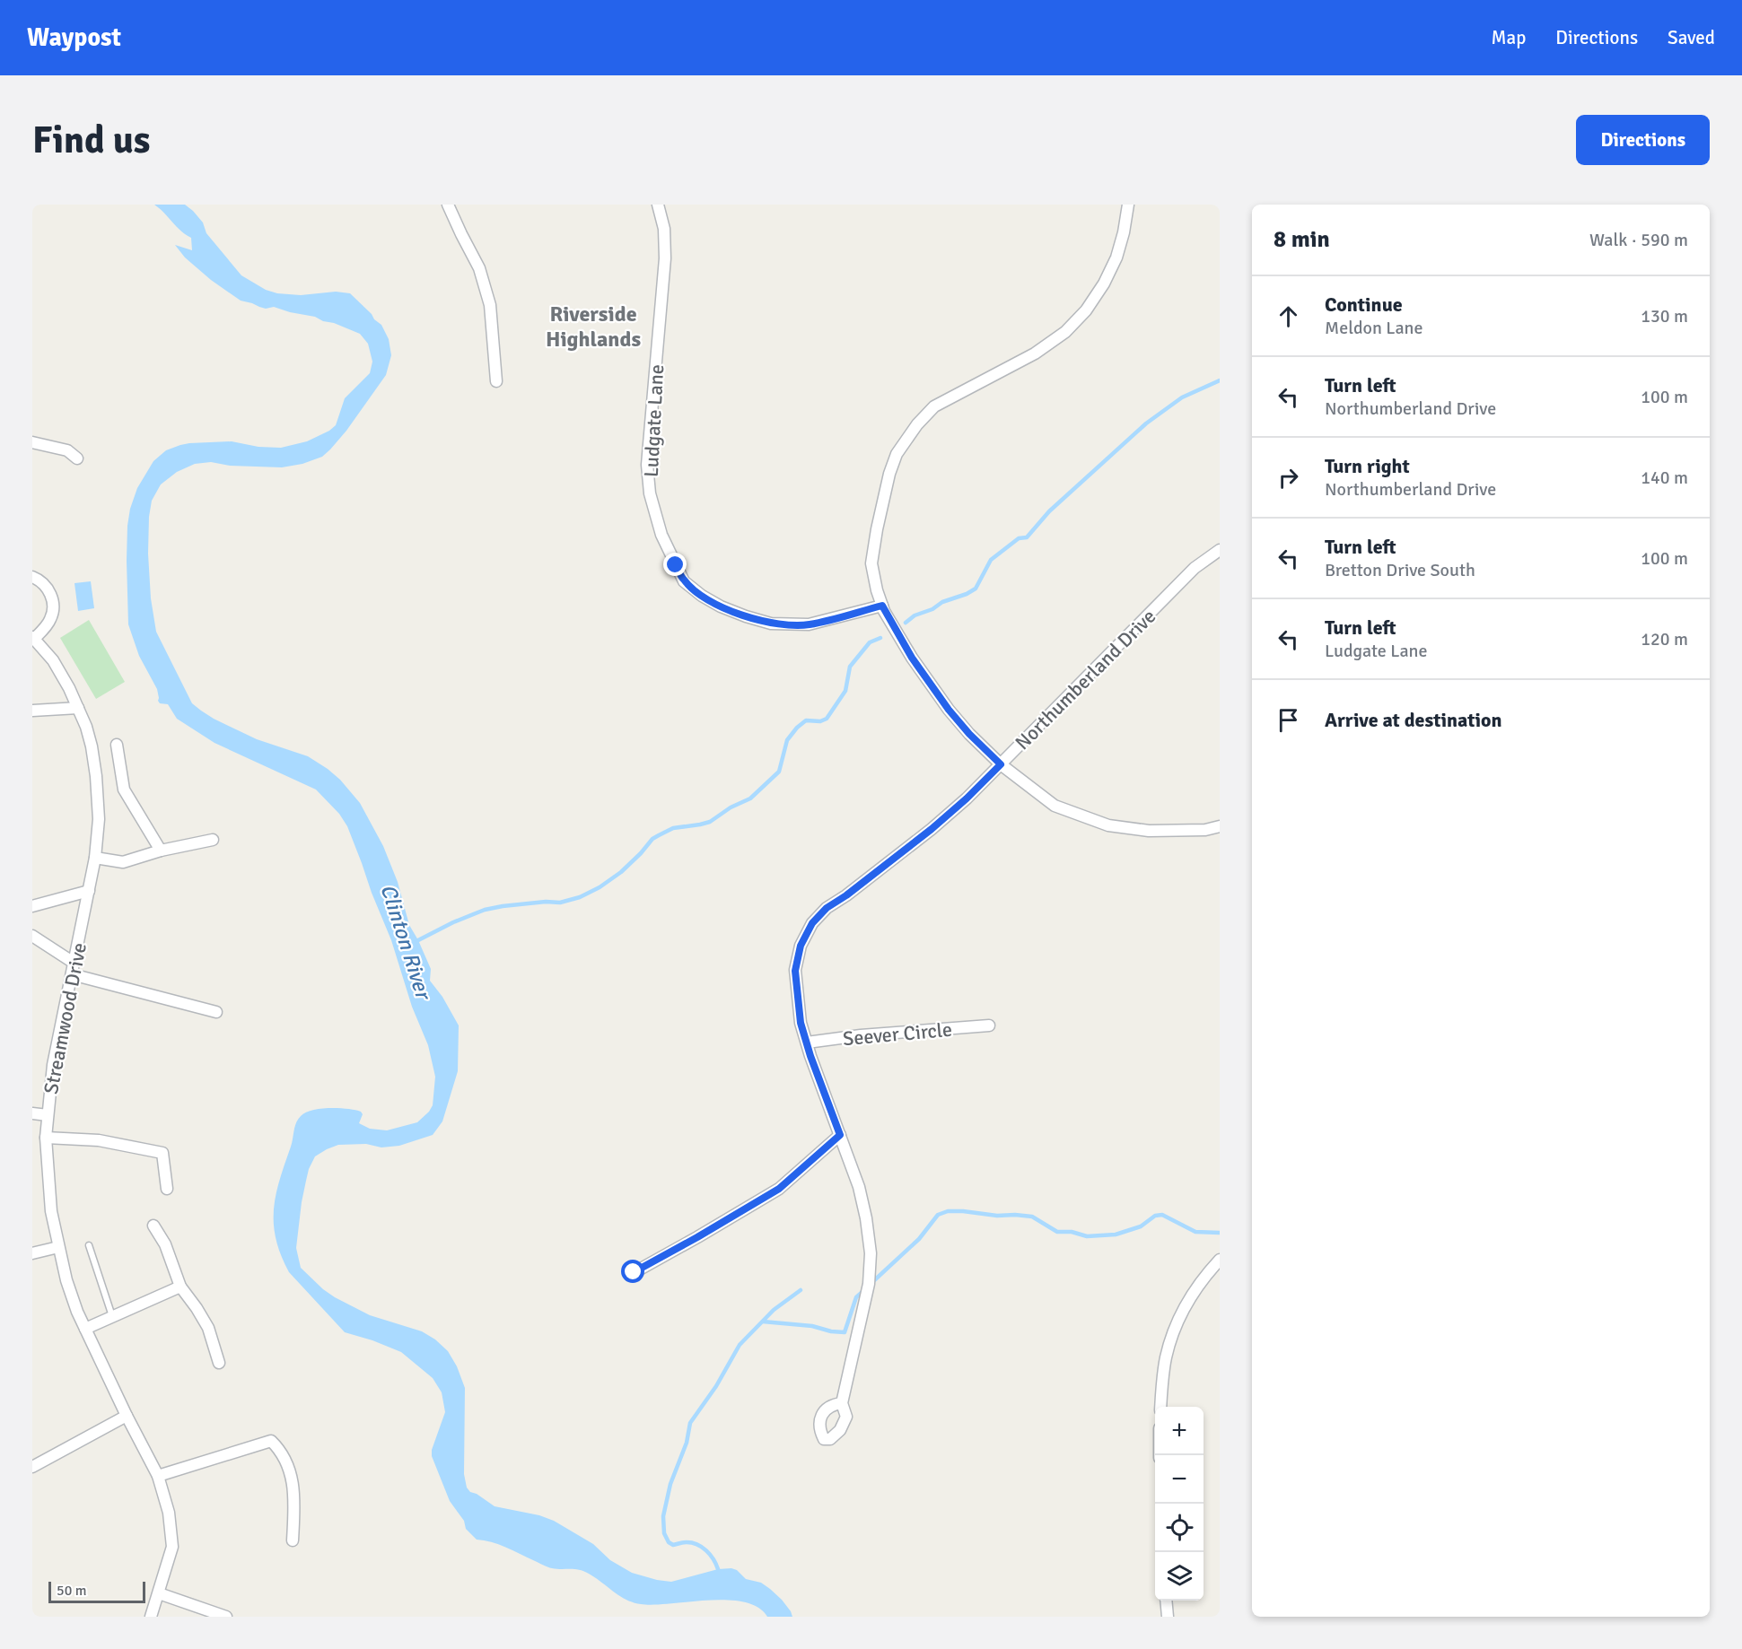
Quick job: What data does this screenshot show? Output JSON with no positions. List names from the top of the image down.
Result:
{
  "streets": {
    "street": [
      "Ludgate Lane",
      "Northumberland Drive",
      "Streamwood Drive",
      "Seever Circle"
    ]
  },
  "crossings": [
    ["Northumberland Drive", "Seever Circle"]
  ],
  "districts": ["Riverside Highlands"],
  "water": ["Clinton River"],
  "scale_bar": "50 m",
  "page": {
    "header": "Waypost",
    "nav": ["Map", "Directions", "Saved"],
    "buttons": "Directions",
    "title": "Find us",
    "heading": ["8 min", "Walk · 590 m"],
    "list": [
      ["Continue", "Meldon Lane", "130 m"],
      ["Turn left", "Northumberland Drive", "100 m"],
      ["Turn right", "Northumberland Drive", "140 m"],
      ["Turn left", "Bretton Drive South", "100 m"],
      ["Turn left", "Ludgate Lane", "120 m"],
      "Arrive at destination"
    ],
    "map_buttons": ["+", "−"],
    "scale": "50 m"
  }
}
